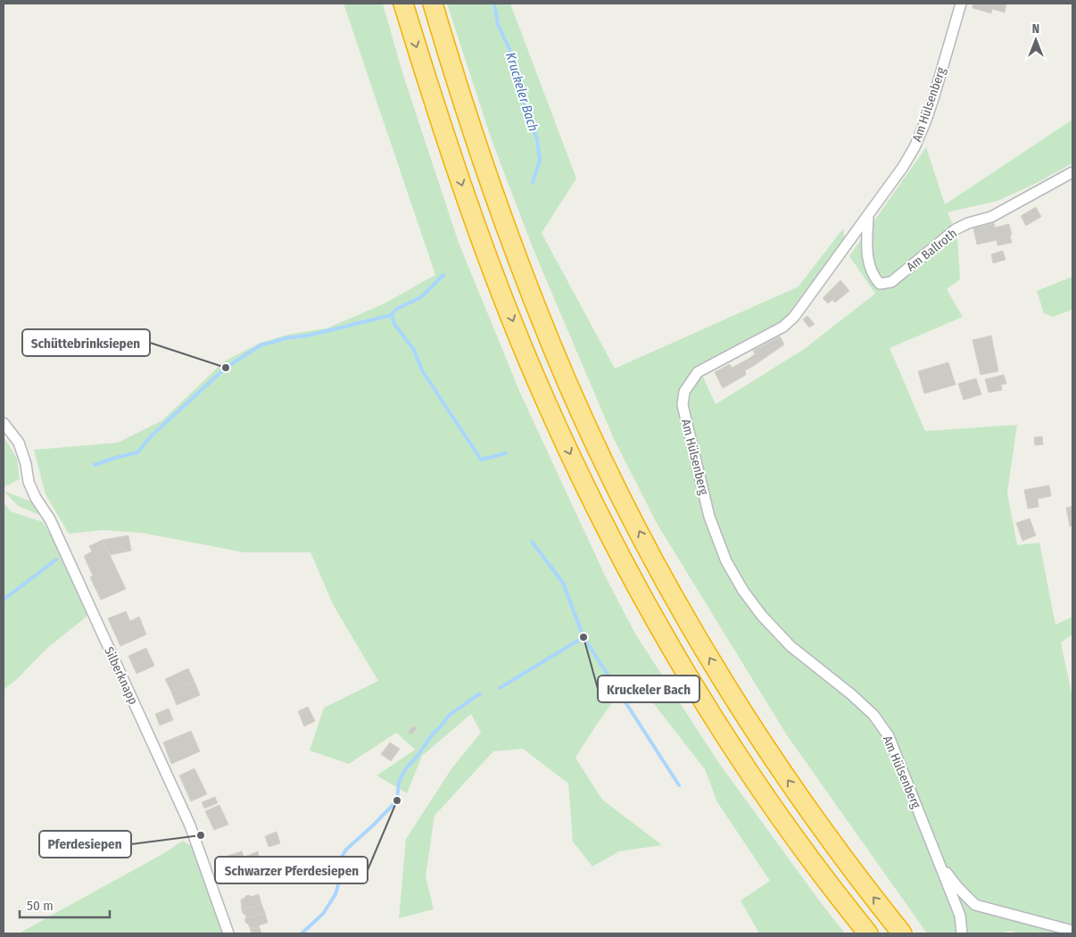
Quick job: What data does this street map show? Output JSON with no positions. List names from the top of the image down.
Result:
{
  "streets": {
    "street": ["Am Hülsenberg", "Am Ballroth", "Silberknapp"]
  },
  "crossings": [
    ["Am Hülsenberg", "Am Ballroth"]
  ],
  "water": ["Kruckeler Bach"],
  "places": [
    "Schüttebrinksiepen",
    "Kruckeler Bach",
    "Schwarzer Pferdesiepen",
    "Pferdesiepen"
  ],
  "scale_bar": "50 m",
  "north": "top"
}
